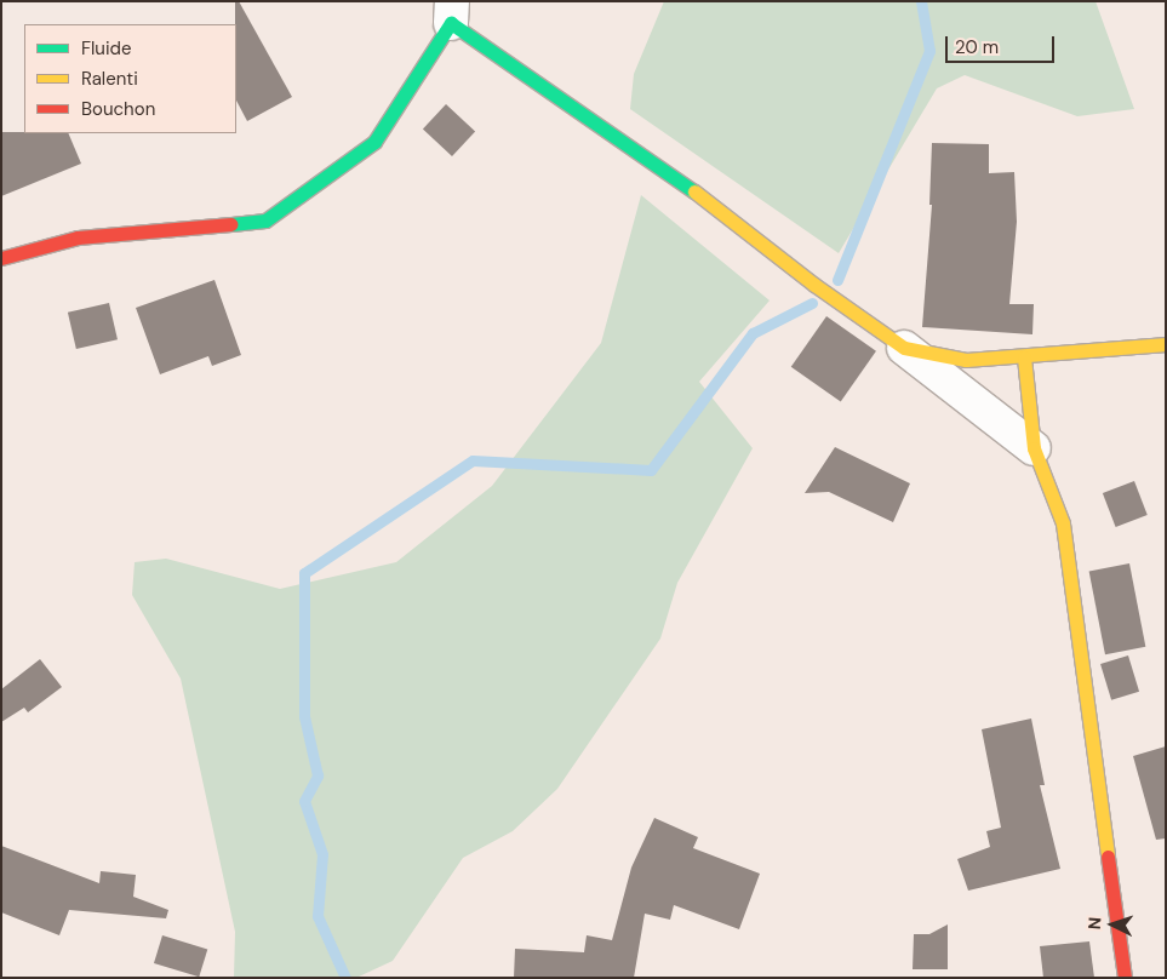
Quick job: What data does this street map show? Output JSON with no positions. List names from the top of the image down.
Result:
{
  "legend": ["Fluide", "Ralenti", "Bouchon"],
  "scale_bar": "20 m",
  "north": "left"
}
